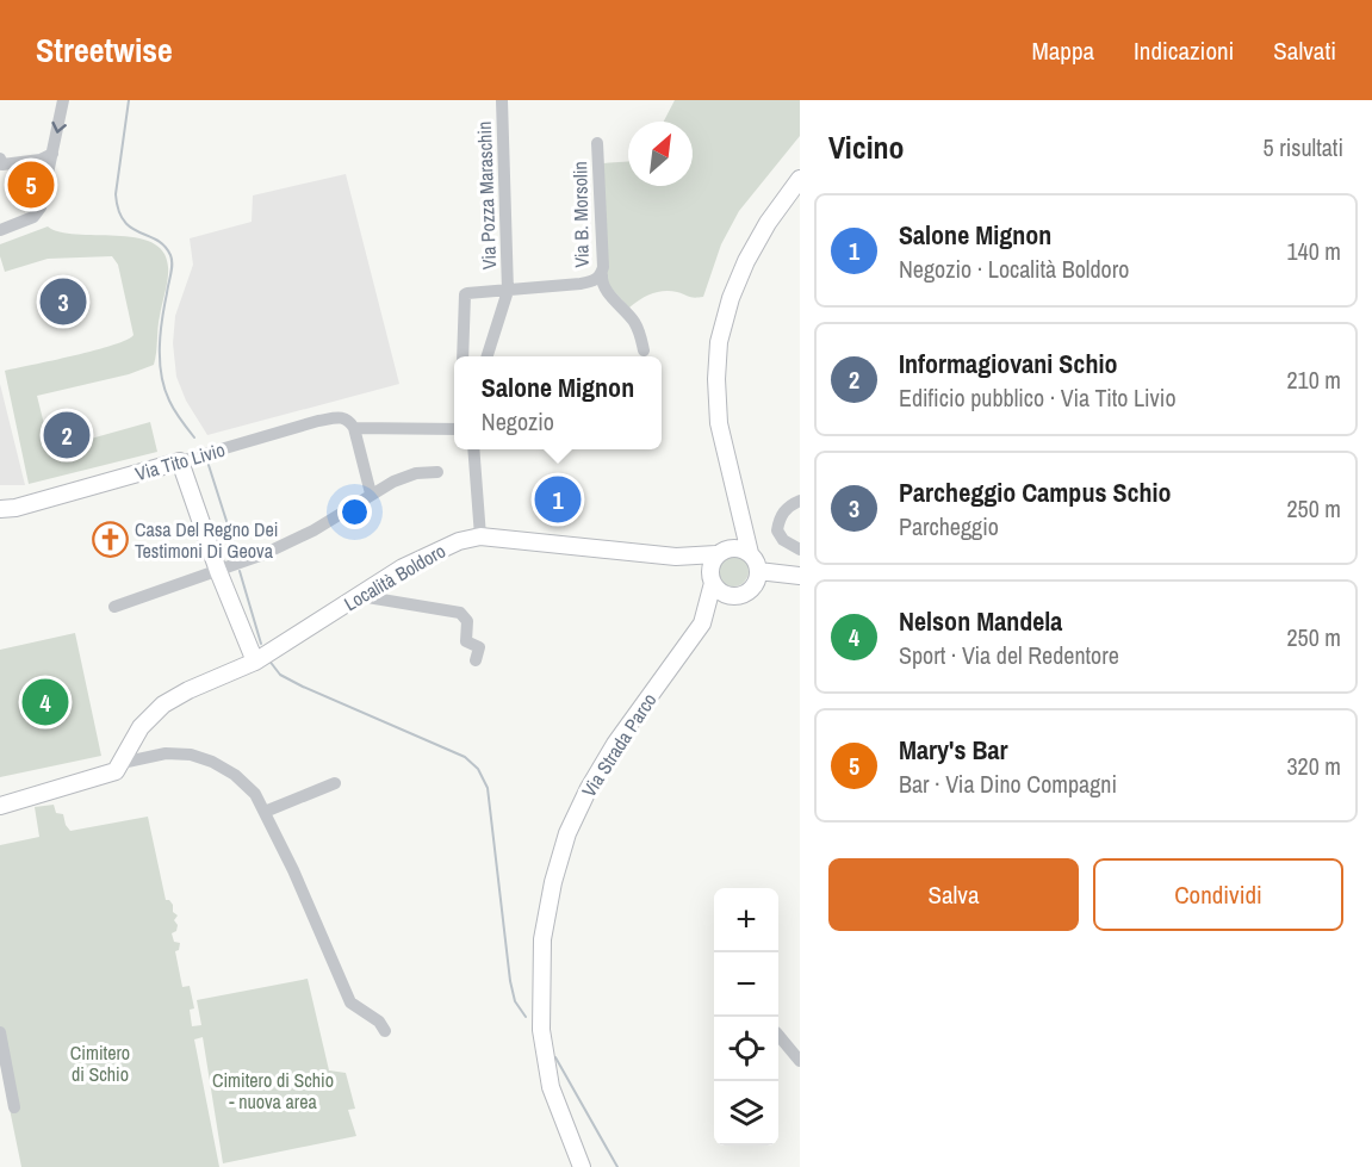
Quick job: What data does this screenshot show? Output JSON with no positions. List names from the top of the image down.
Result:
{
  "streets": {
    "street": [
      "Via Pozza Maraschin",
      "Via B. Morsolin",
      "Via Tito Livio",
      "Località Boldoro",
      "Via Strada Parco"
    ]
  },
  "crossings": [
    ["Via Pozza Maraschin", "Via B. Morsolin"],
    ["Località Boldoro", "Via Strada Parco"]
  ],
  "parks": ["Cimitero di Schio", "Cimitero di Schio - nuova area"],
  "places": {
    "church": ["Casa Del Regno Dei Testimoni Di Geova"]
  },
  "north": "top right",
  "page": {
    "header": "Streetwise",
    "nav": ["Mappa", "Indicazioni", "Salvati"],
    "heading": ["Vicino", "5 risultati"],
    "pins": [
      "5",
      "3",
      "2",
      "1",
      "4"
    ],
    "list": [
      {
        "mark": "1",
        "name": "Salone Mignon",
        "note": "Negozio · Località Boldoro",
        "value": "140 m"
      },
      {
        "mark": "2",
        "name": "Informagiovani Schio",
        "note": "Edificio pubblico · Via Tito Livio",
        "value": "210 m"
      },
      {
        "mark": "3",
        "name": "Parcheggio Campus Schio",
        "note": "Parcheggio",
        "value": "250 m"
      },
      {
        "mark": "4",
        "name": "Nelson Mandela",
        "note": "Sport · Via del Redentore",
        "value": "250 m"
      },
      {
        "mark": "5",
        "name": "Mary's Bar",
        "note": "Bar · Via Dino Compagni",
        "value": "320 m"
      }
    ],
    "popup": ["Salone Mignon", "Negozio"],
    "buttons": ["Salva", "Condividi"],
    "map_buttons": ["+", "−"]
  }
}
